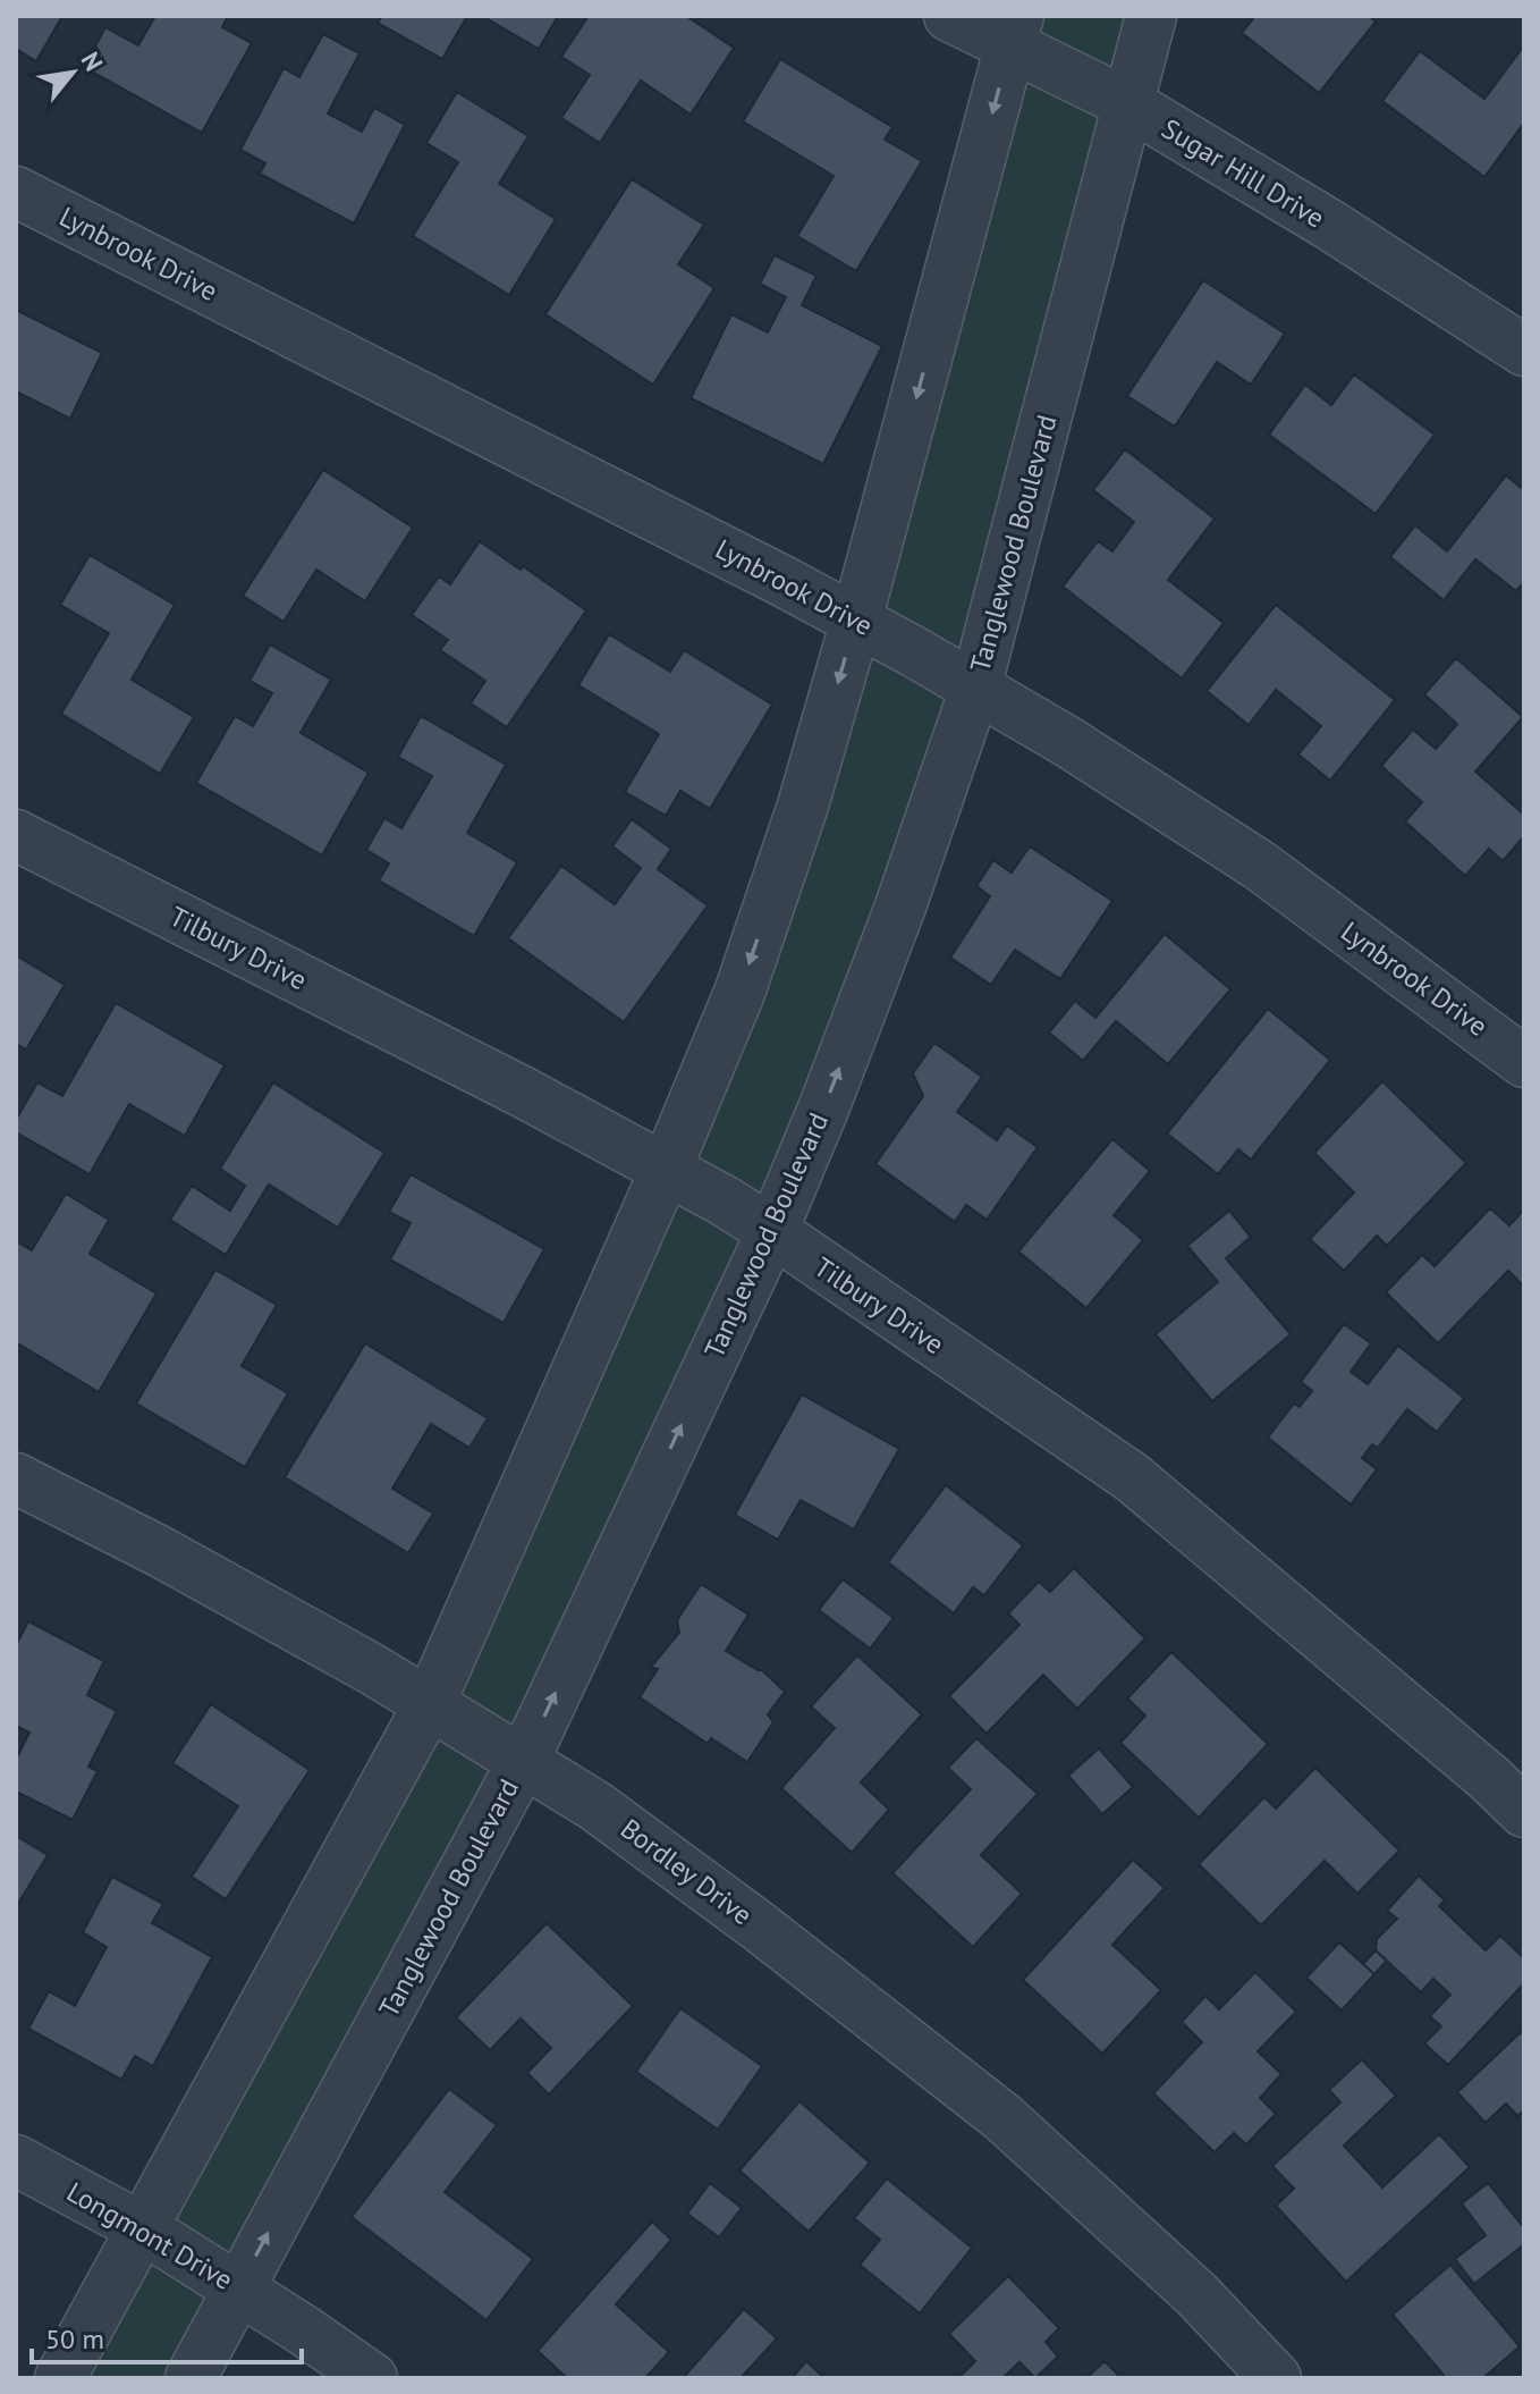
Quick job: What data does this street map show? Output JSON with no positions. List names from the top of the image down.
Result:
{
  "streets": {
    "street": [
      "Sugar Hill Drive",
      "Lynbrook Drive",
      "Tanglewood Boulevard",
      "Tilbury Drive",
      "Bordley Drive",
      "Longmont Drive"
    ]
  },
  "crossings": [
    ["Sugar Hill Drive", "Tanglewood Boulevard"],
    ["Lynbrook Drive", "Tanglewood Boulevard"],
    ["Tanglewood Boulevard", "Tilbury Drive"],
    ["Tanglewood Boulevard", "Bordley Drive"],
    ["Tanglewood Boulevard", "Longmont Drive"]
  ],
  "scale_bar": "50 m",
  "north": "top right"
}
